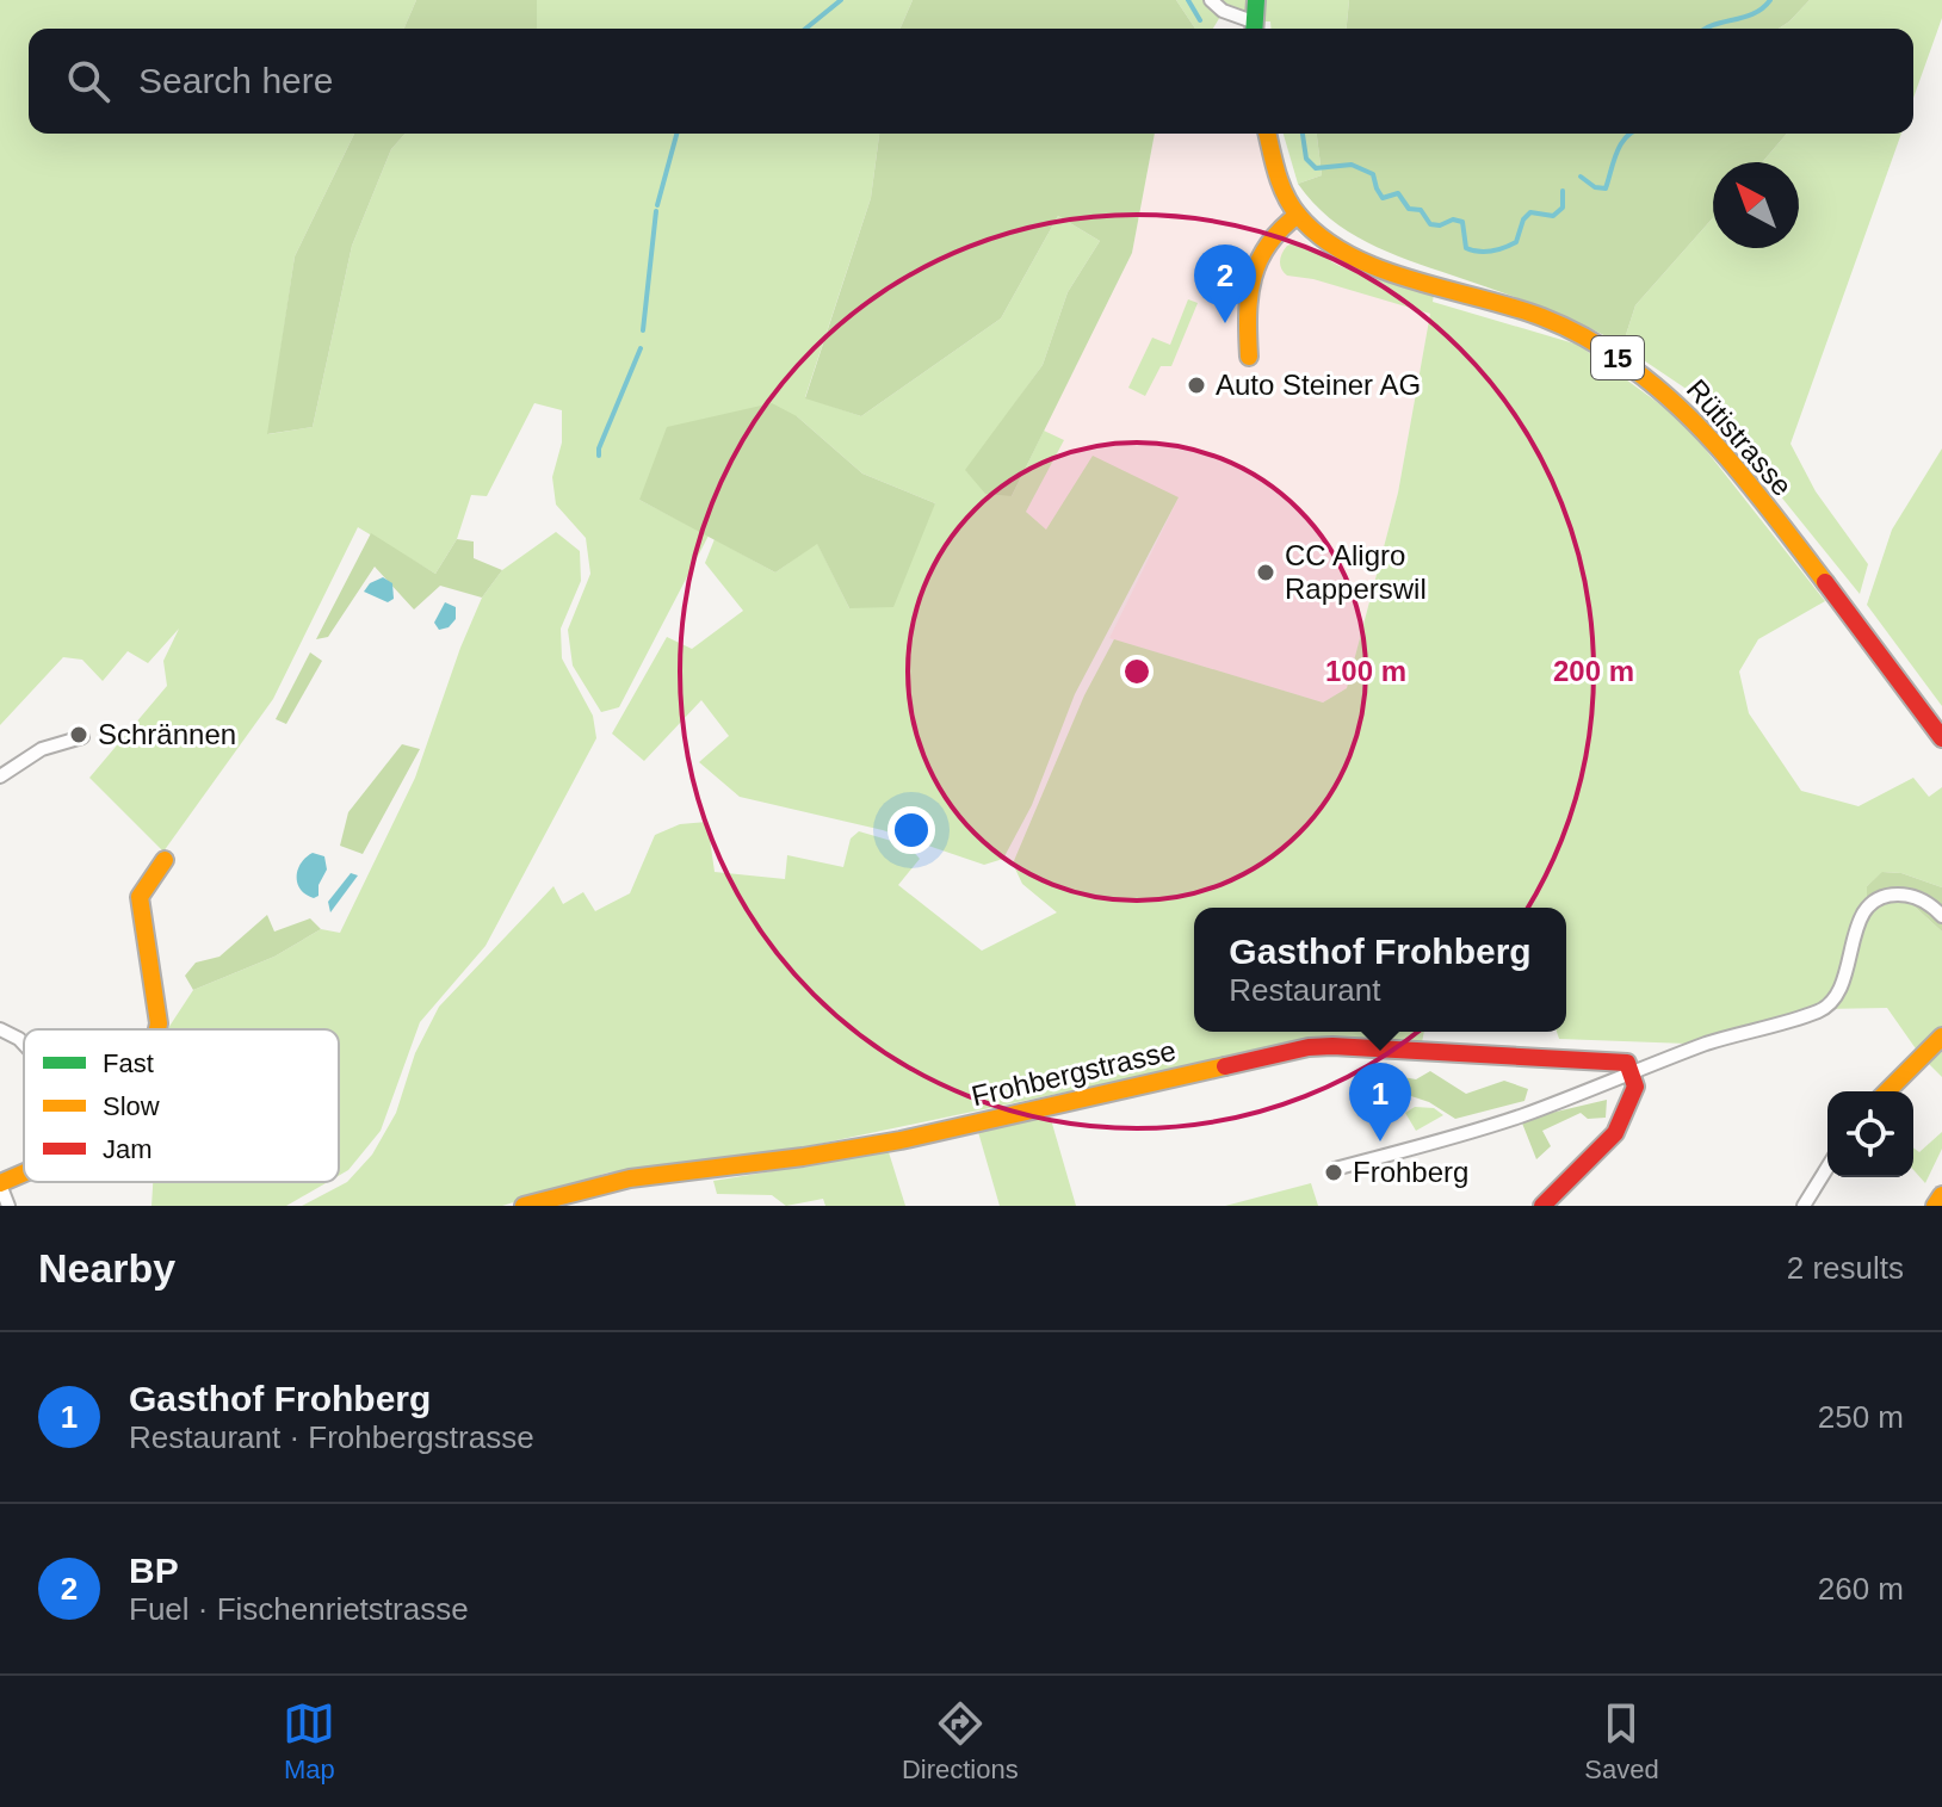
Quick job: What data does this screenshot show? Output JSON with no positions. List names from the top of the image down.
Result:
{
  "streets": {
    "street": ["15", "Rütistrasse", "Frohbergstrasse"]
  },
  "places": [
    "Auto Steiner AG",
    "CC Aligro Rapperswil",
    "Schrännen",
    "Frohberg"
  ],
  "legend": ["Fast", "Slow", "Jam"],
  "north": "top left",
  "page": {
    "search": "Search here",
    "pins": ["2", "1"],
    "popup": ["Gasthof Frohberg", "Restaurant"],
    "heading": ["Nearby", "2 results"],
    "list": [
      {
        "mark": "1",
        "name": "Gasthof Frohberg",
        "note": "Restaurant · Frohbergstrasse",
        "value": "250 m"
      },
      {
        "mark": "2",
        "name": "BP",
        "note": "Fuel · Fischenrietstrasse",
        "value": "260 m"
      }
    ],
    "nav": ["Map", "Directions", "Saved"]
  },
  "rings": ["100 m", "200 m"]
}
